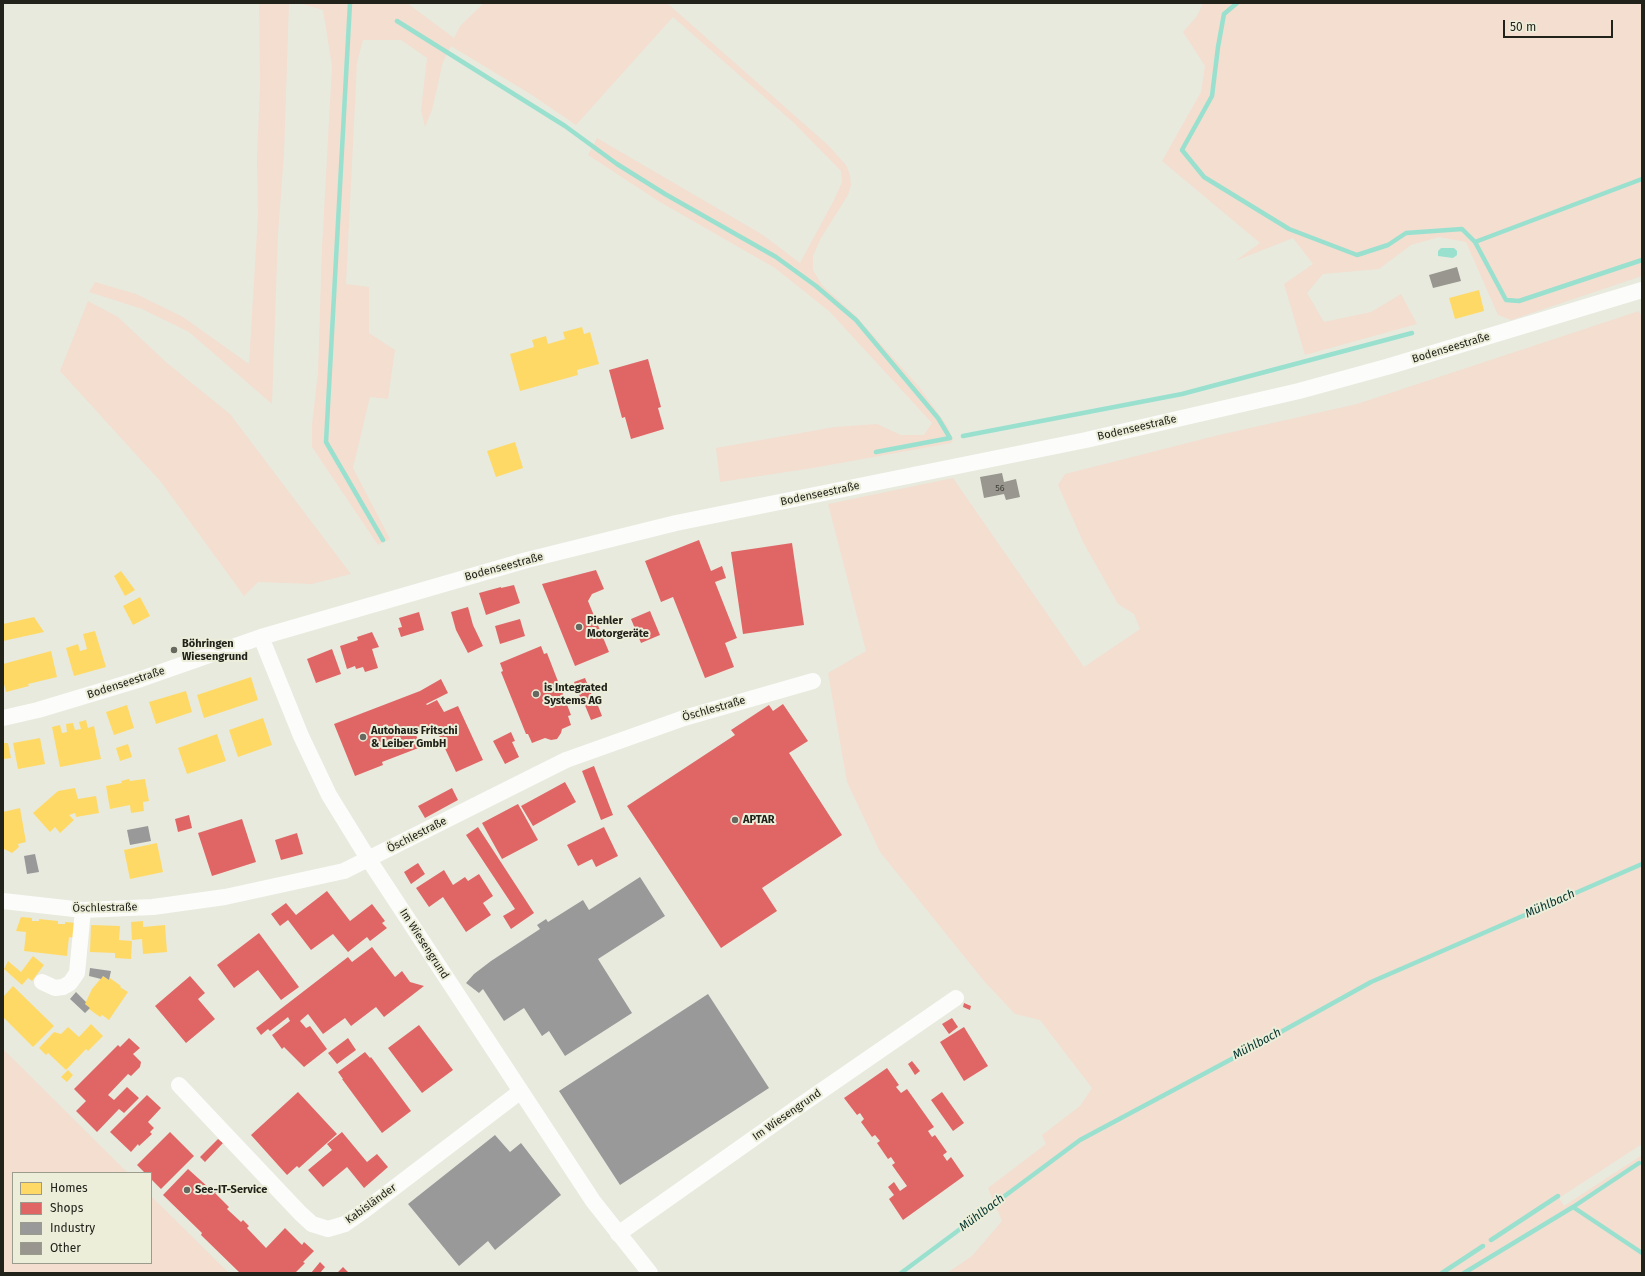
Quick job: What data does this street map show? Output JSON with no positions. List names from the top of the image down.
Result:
{
  "streets": {
    "street": [
      "Bodenseestraße",
      "Öschlestraße",
      "Im Wiesengrund",
      "Kabisländer"
    ]
  },
  "crossings": [
    ["Bodenseestraße", "Im Wiesengrund"],
    ["Öschlestraße", "Im Wiesengrund"],
    ["Im Wiesengrund", "Kabisländer"]
  ],
  "water": ["Mühlbach"],
  "places": [
    "Piehler Motorgeräte",
    "Böhringen Wiesengrund",
    "is Integrated Systems AG",
    "Autohaus Fritschi & Leiber GmbH",
    "APTAR",
    "See-IT-Service"
  ],
  "house_numbers": ["56"],
  "legend": [
    "Homes",
    "Shops",
    "Industry",
    "Other"
  ],
  "scale_bar": "50 m"
}
